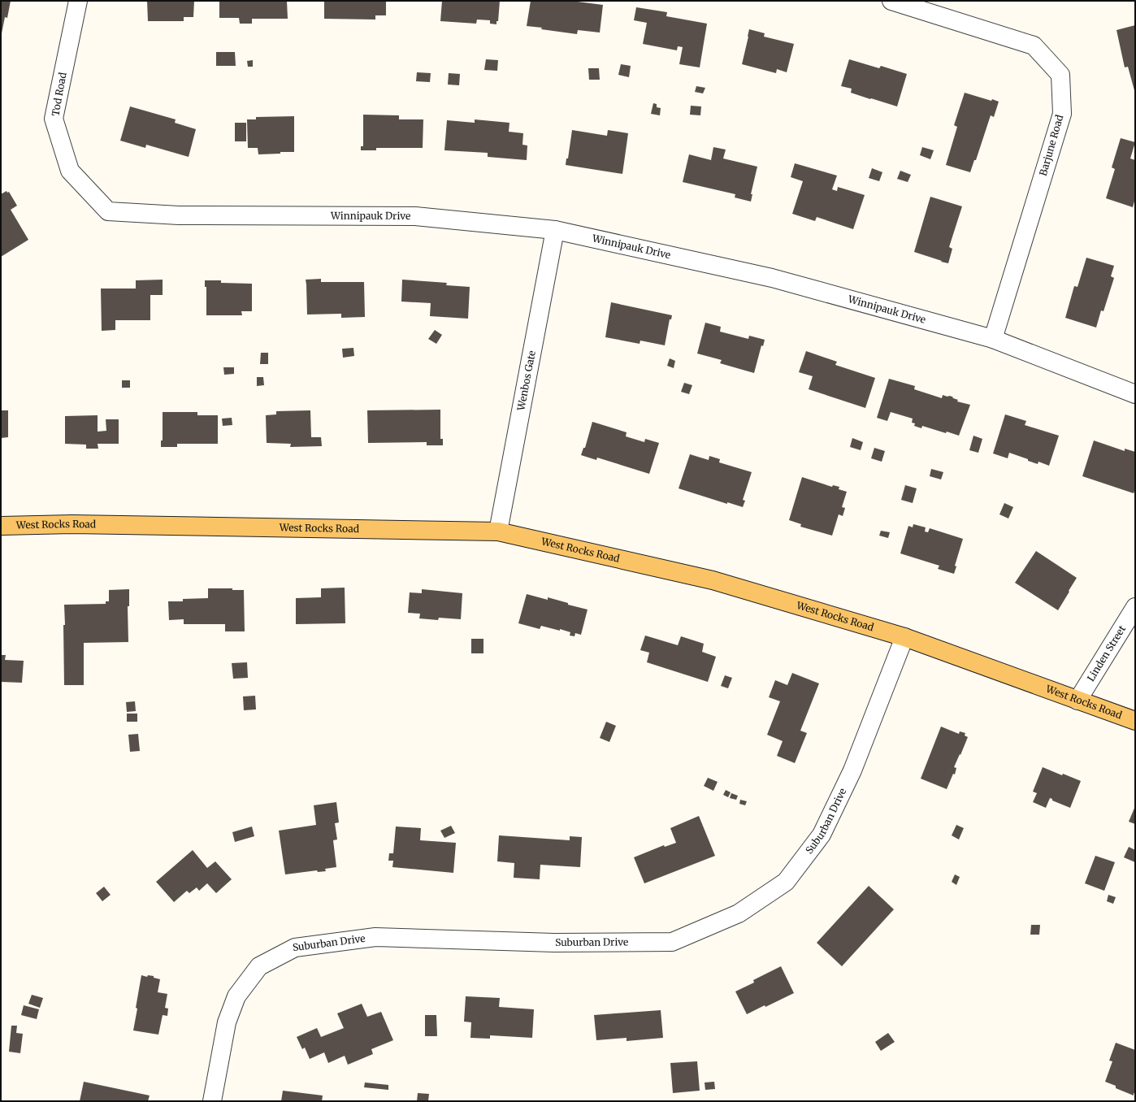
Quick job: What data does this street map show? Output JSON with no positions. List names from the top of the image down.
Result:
{
  "streets": {
    "main road": ["West Rocks Road"],
    "street": [
      "Tod Road",
      "Barjune Road",
      "Winnipauk Drive",
      "Wenbos Gate",
      "Linden Street",
      "Suburban Drive"
    ]
  },
  "crossings": [
    ["Tod Road", "Winnipauk Drive"],
    ["Barjune Road", "Winnipauk Drive"],
    ["Winnipauk Drive", "Wenbos Gate"],
    ["Wenbos Gate", "West Rocks Road"],
    ["West Rocks Road", "Linden Street"],
    ["West Rocks Road", "Suburban Drive"]
  ]
}
